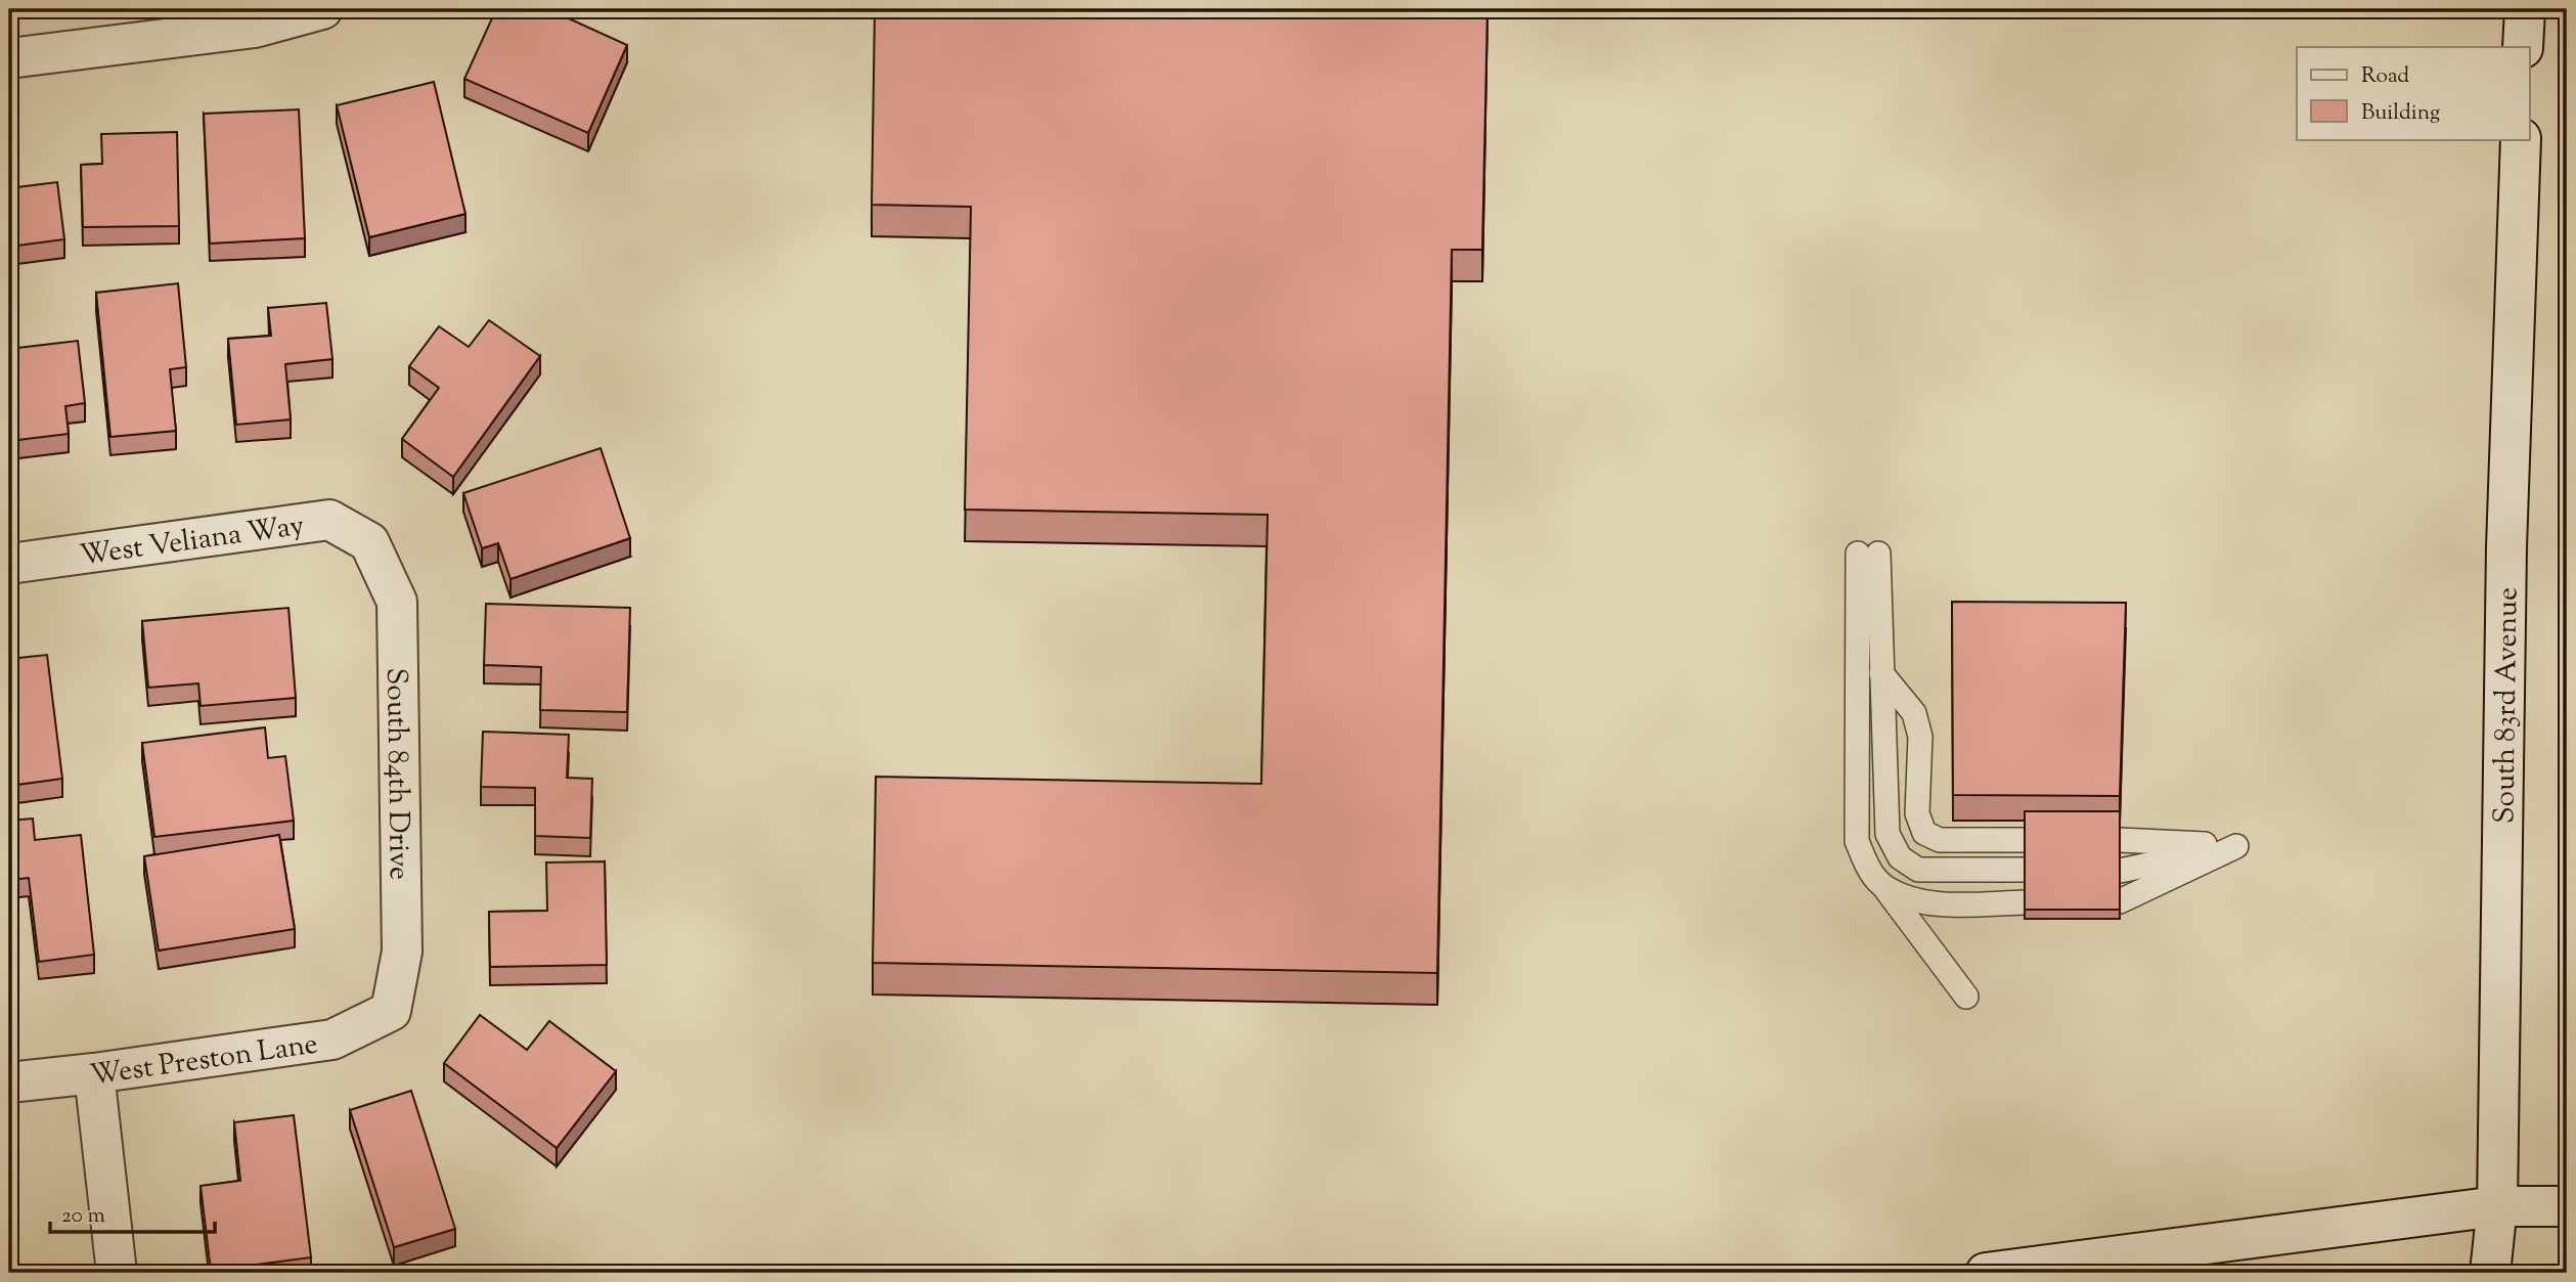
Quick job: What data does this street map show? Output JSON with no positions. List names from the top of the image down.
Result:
{
  "streets": {
    "street": [
      "West Veliana Way",
      "South 83rd Avenue",
      "South 84th Drive",
      "West Preston Lane"
    ]
  },
  "crossings": [
    ["West Veliana Way", "South 84th Drive"],
    ["South 84th Drive", "West Preston Lane"]
  ],
  "legend": ["Road", "Building"],
  "scale_bar": "20 m"
}
